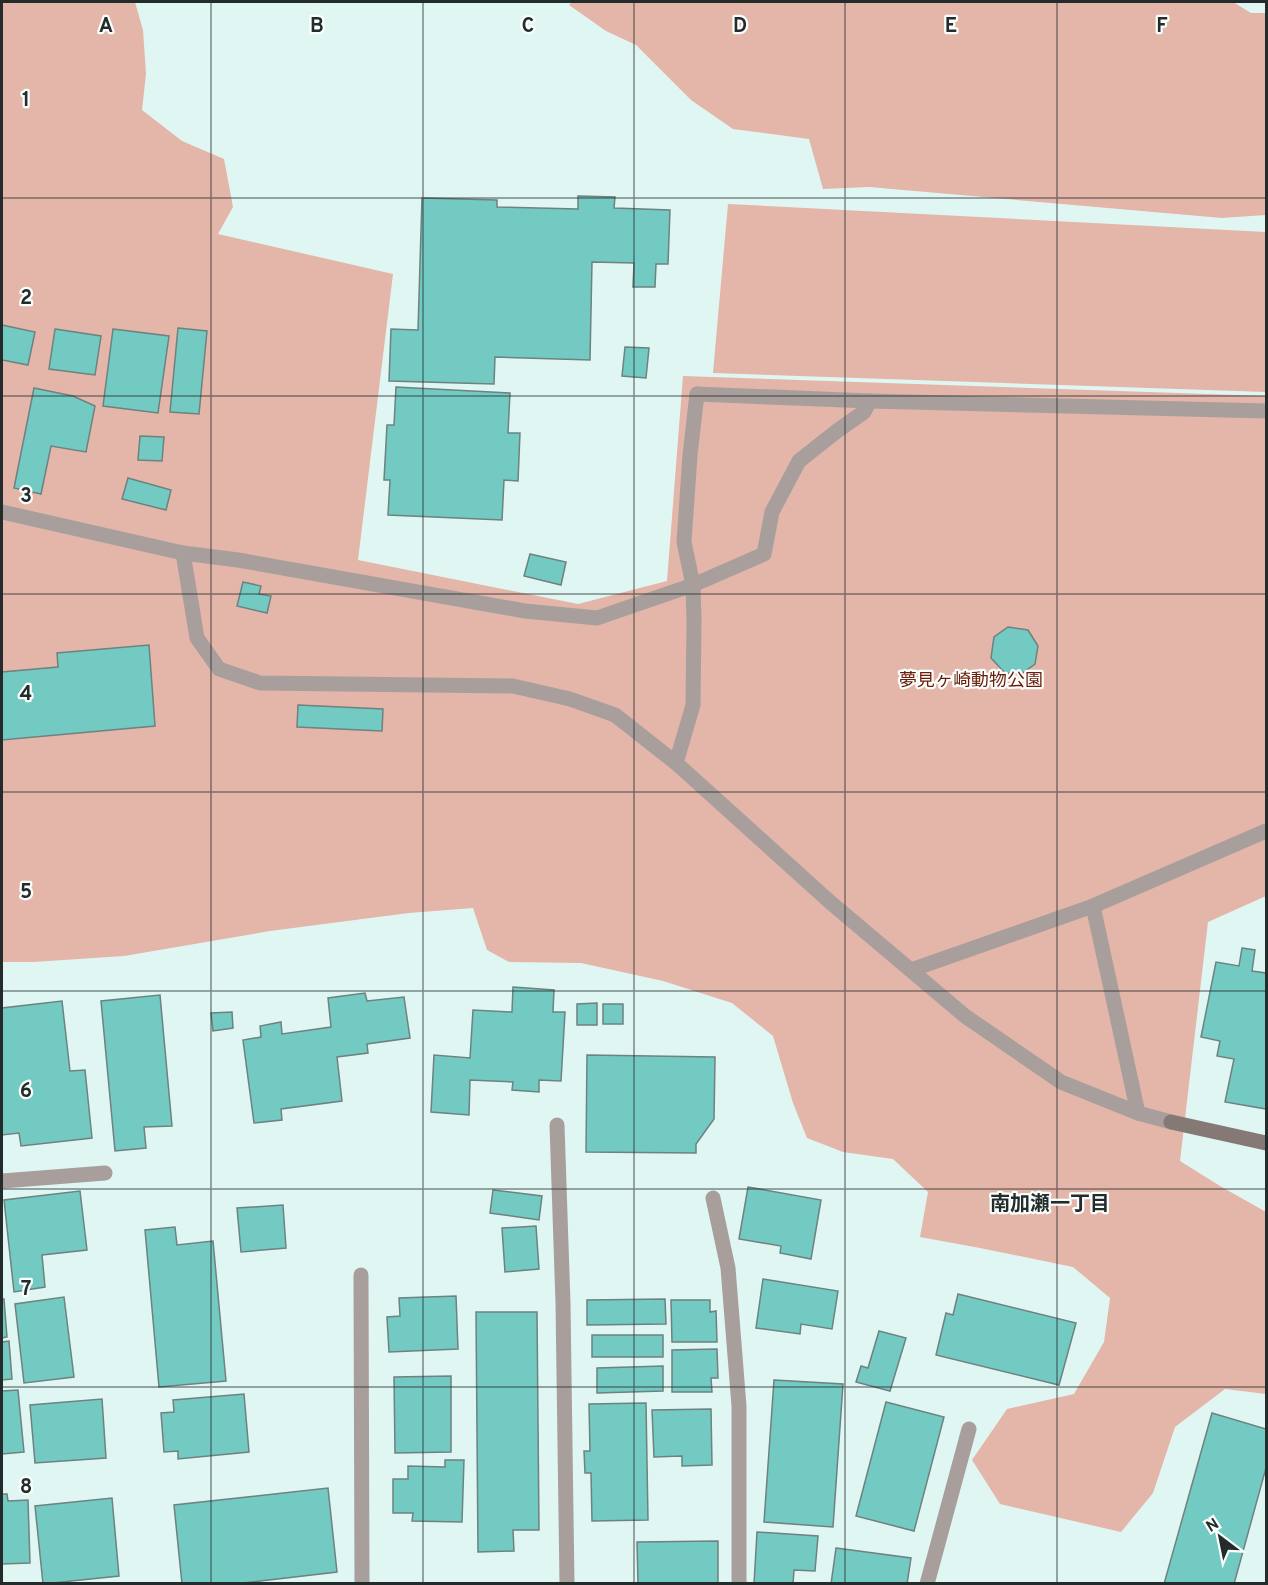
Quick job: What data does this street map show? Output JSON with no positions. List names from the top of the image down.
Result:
{
  "districts": ["南加瀬一丁目"],
  "parks": ["夢見ヶ崎動物公園"],
  "north": "top left",
  "grid": {
    "columns": [
      "A",
      "B",
      "C",
      "D",
      "E",
      "F"
    ],
    "rows": [
      "1",
      "2",
      "3",
      "4",
      "5",
      "6",
      "7",
      "8"
    ]
  }
}
